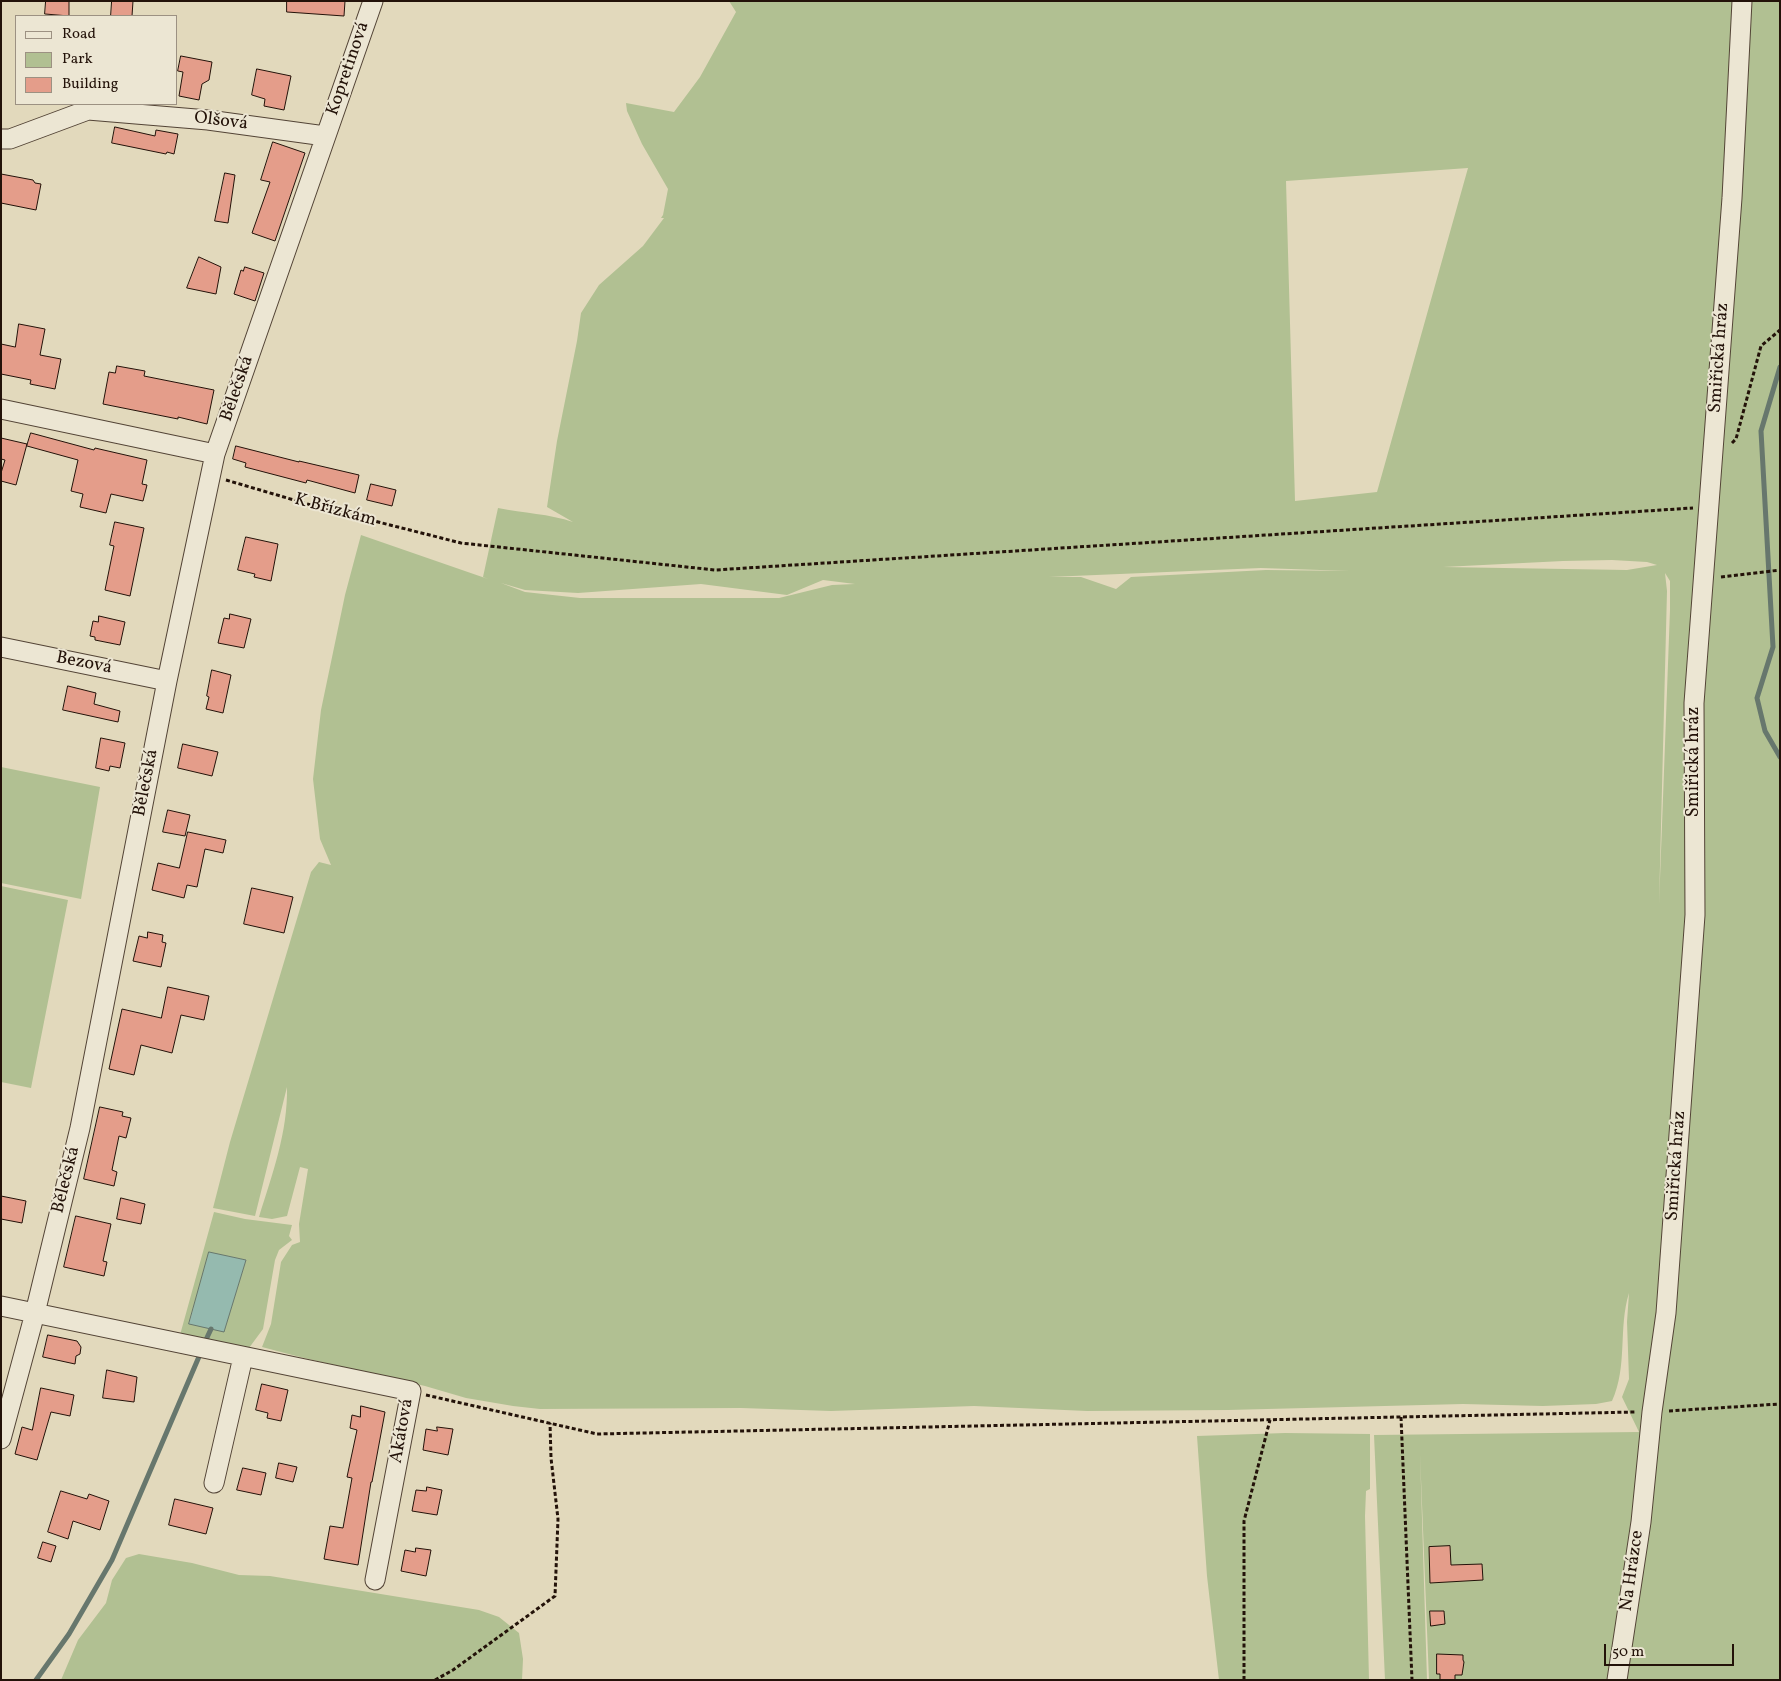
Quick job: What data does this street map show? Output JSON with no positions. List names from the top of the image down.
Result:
{
  "streets": {
    "street": [
      "Kopretinová",
      "Olšová",
      "Smiřická hráz",
      "Bělečská",
      "Bezová",
      "Akátová",
      "Na Hrázce"
    ],
    "path": ["K Břízkám"]
  },
  "crossings": [
    ["Kopretinová", "Olšová"],
    ["Kopretinová", "Bělečská"],
    ["Olšová", "Bělečská"],
    ["Smiřická hráz", "K Břízkám"],
    ["Smiřická hráz", "Na Hrázce"],
    ["Bělečská", "K Břízkám"],
    ["Bělečská", "Bezová"],
    ["Bělečská", "Akátová"]
  ],
  "legend": ["Road", "Park", "Building"],
  "scale_bar": "50 m"
}
